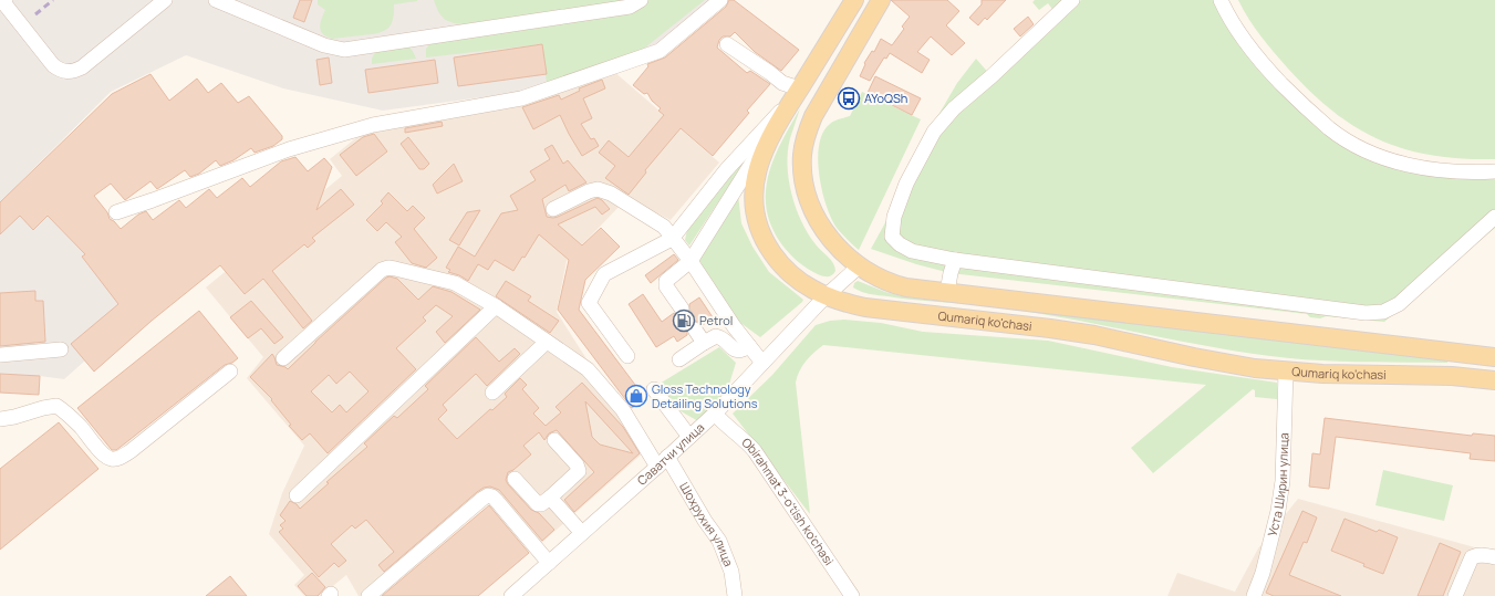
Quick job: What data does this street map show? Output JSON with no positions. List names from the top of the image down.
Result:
{
  "streets": {
    "main road": ["Qumariq ko'chasi"],
    "street": [
      "Саватчи улица",
      "Уста Ширин улица",
      "Obirahmat 3-o'tish ko'chasi",
      "Шохрухия улица"
    ]
  },
  "crossings": [
    ["Qumariq ko'chasi", "Саватчи улица"],
    ["Qumariq ko'chasi", "Уста Ширин улица"],
    ["Саватчи улица", "Obirahmat 3-o'tish ko'chasi"],
    ["Саватчи улица", "Шохрухия улица"]
  ],
  "places": {
    "bus stop": ["AYoQSh"],
    "fuel station": ["Petrol"],
    "shop": ["Gloss Technology Detailing Solutions"]
  }
}
